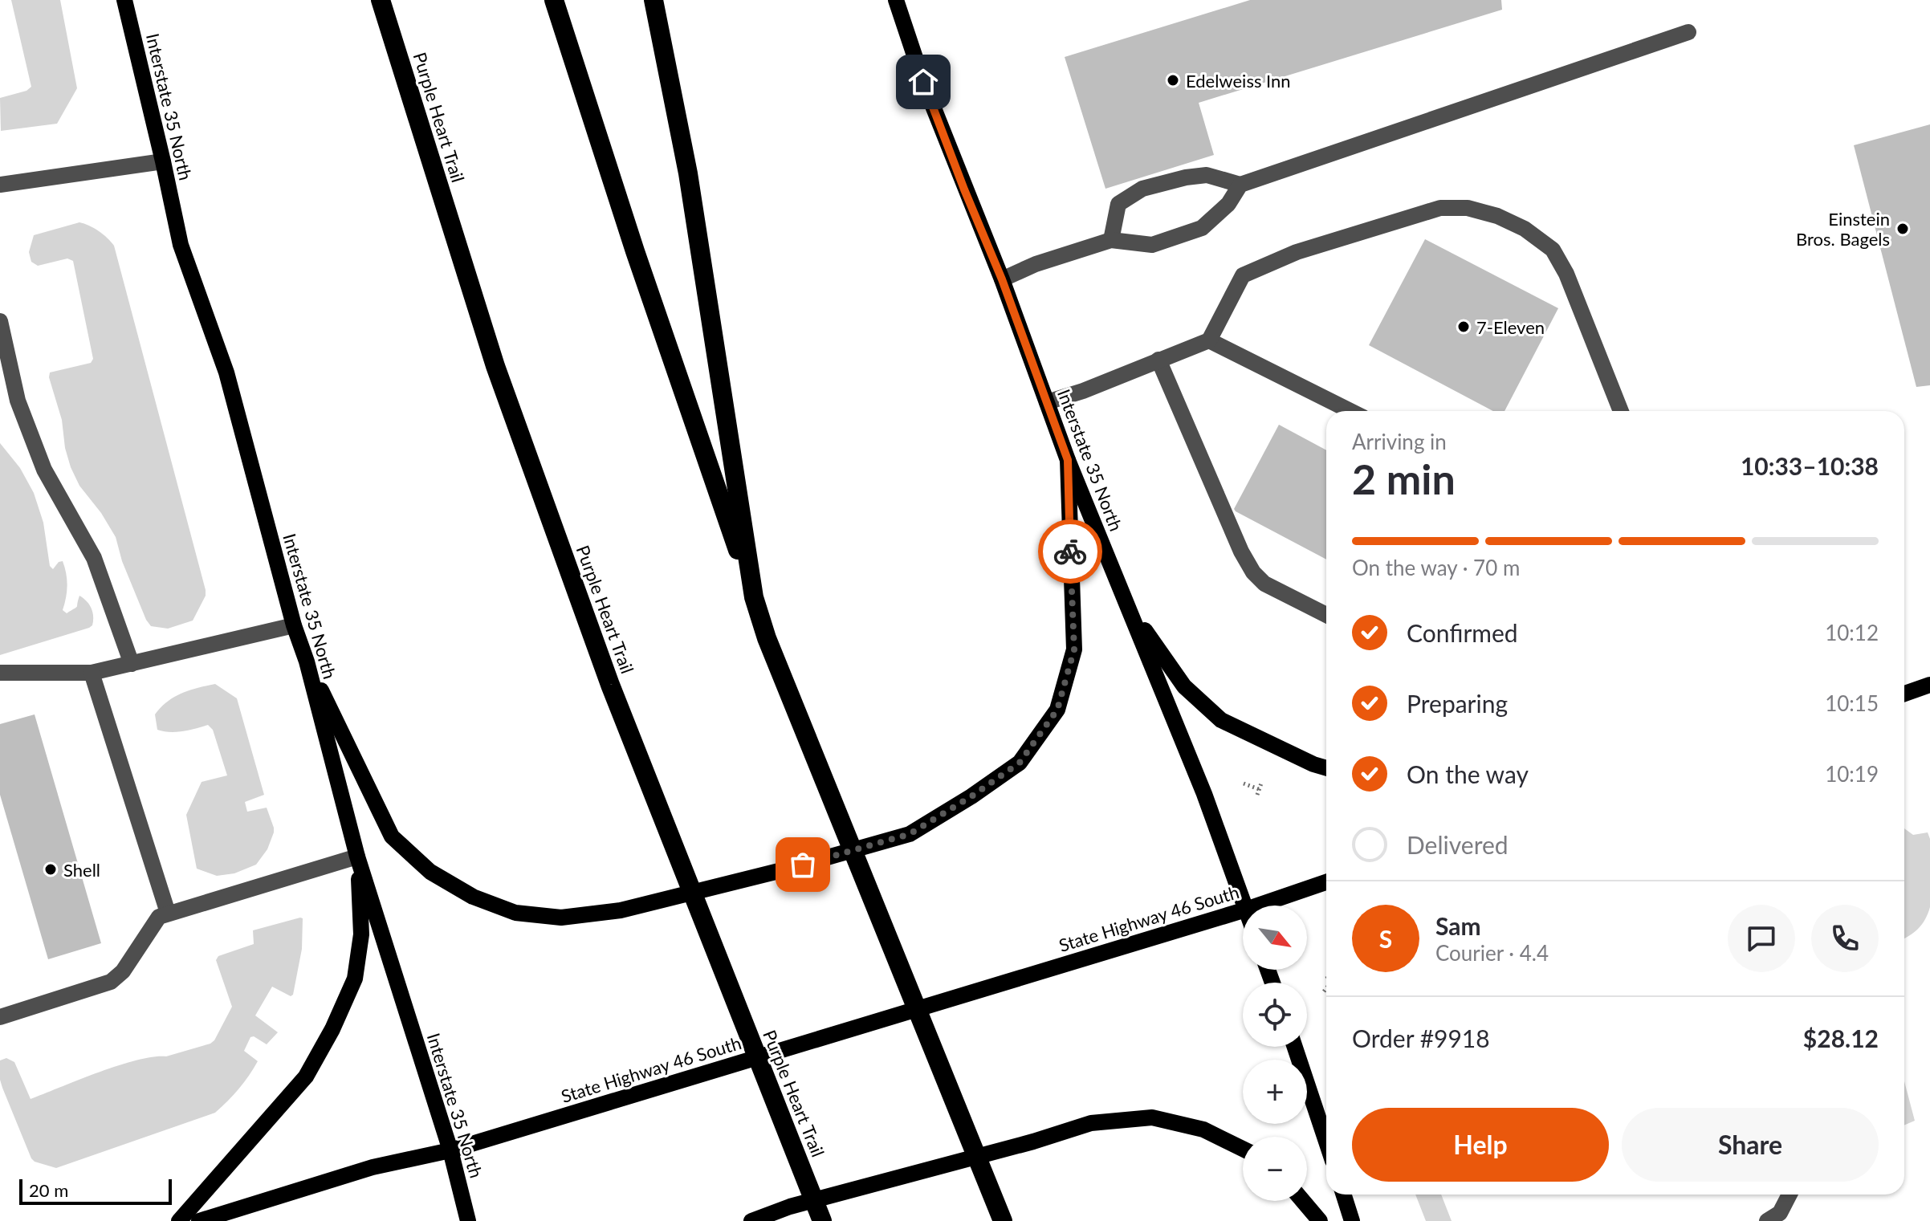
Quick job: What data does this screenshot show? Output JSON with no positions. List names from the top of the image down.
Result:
{
  "streets": {
    "highway": ["Purple Heart Trail"],
    "main road": ["Interstate 35 North", "State Highway 46 South"]
  },
  "crossings": [
    ["Interstate 35 North", "State Highway 46 South"]
  ],
  "places": [
    "Edelweiss Inn",
    "Einstein Bros. Bagels",
    "7-Eleven",
    "Shell"
  ],
  "scale_bar": "20 m",
  "north": "bottom right",
  "page": {
    "heading": ["2 min", "Arriving in", "10:33–10:38"],
    "panel": [
      "Sam",
      "Courier · 4.4",
      "Order #9918",
      "$28.12"
    ],
    "bar": "On the way · 70 m",
    "list": [
      ["Confirmed", "10:12"],
      ["Preparing", "10:15"],
      ["On the way", "10:19"],
      "Delivered"
    ],
    "round": "S",
    "map_buttons": ["+", "−"],
    "buttons": ["Help", "Share"],
    "scale": "20 m"
  }
}
